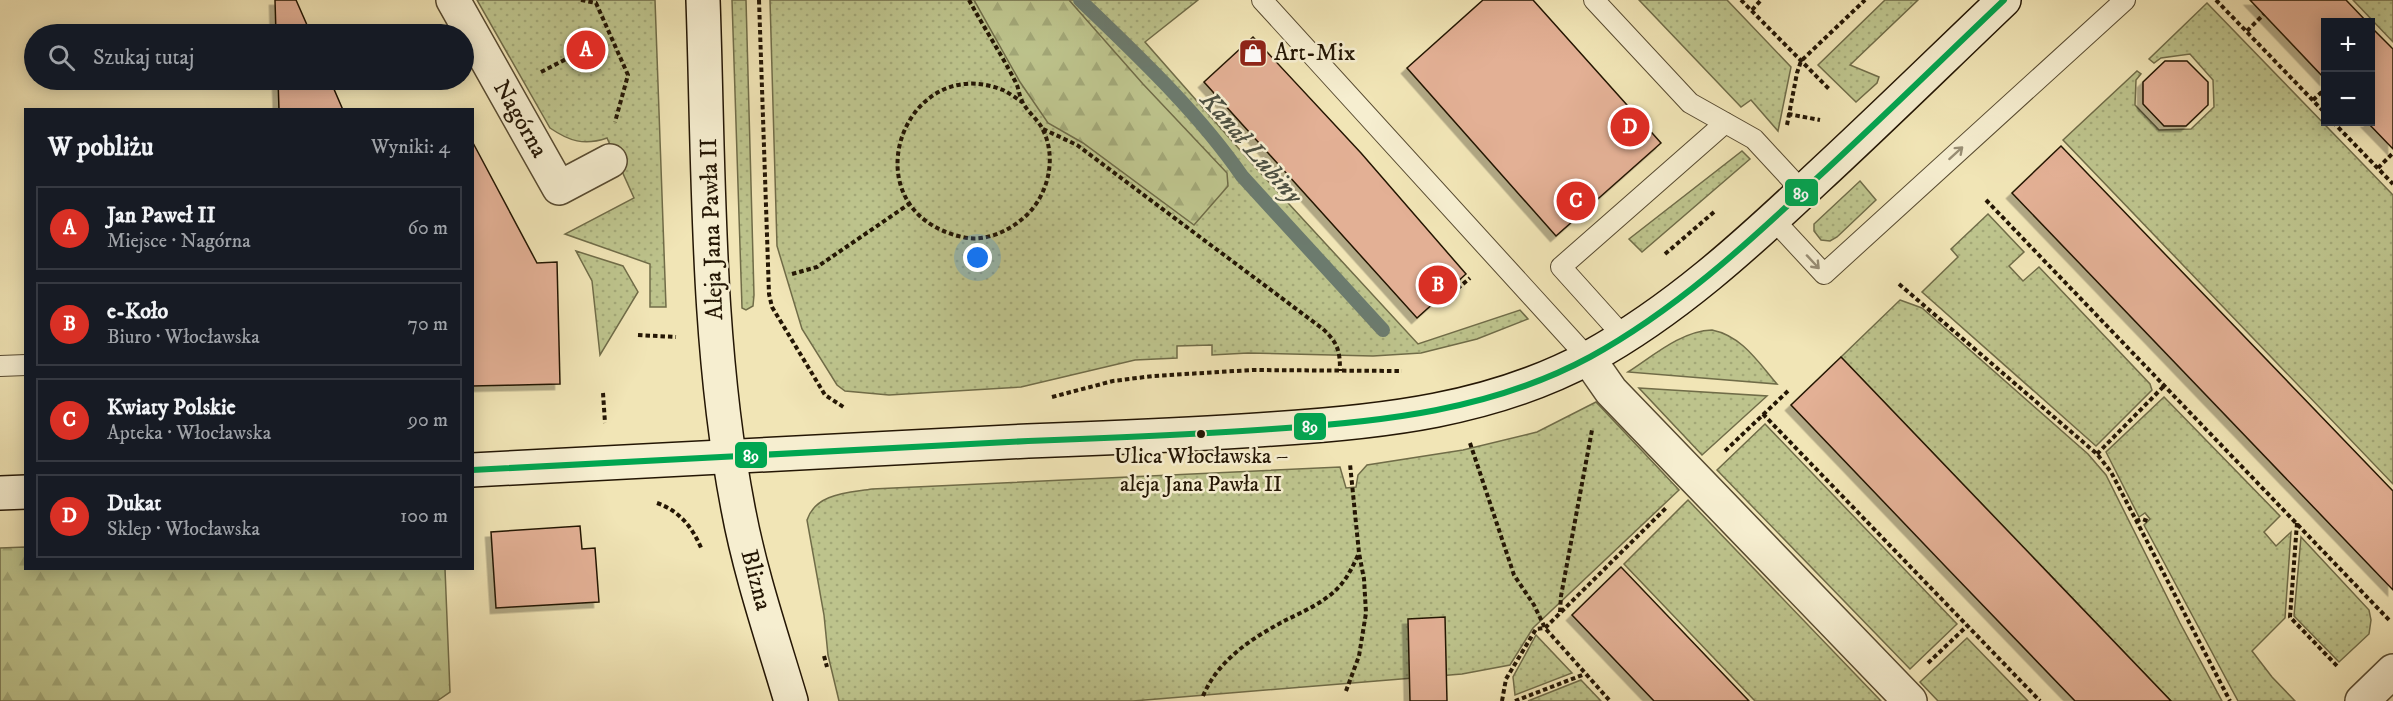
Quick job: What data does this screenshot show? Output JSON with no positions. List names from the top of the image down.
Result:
{
  "streets": {
    "street": ["Nagórna", "Aleja Jana Pawła II", "Blizna"]
  },
  "crossings": [
    ["Aleja Jana Pawła II", "Blizna"]
  ],
  "water": ["Kanał Lubiny"],
  "places": {
    "shop": ["Art-Mix"],
    "other": ["Ulica Włocławska – aleja Jana Pawła II"]
  },
  "lines": ["transit line 89"],
  "page": {
    "map_buttons": ["+", "−"],
    "search": "Szukaj tutaj",
    "pins": [
      "A",
      "D",
      "C",
      "B"
    ],
    "heading": ["W pobliżu", "Wyniki: 4"],
    "list": [
      {
        "mark": "A",
        "name": "Jan Paweł II",
        "note": "Miejsce · Nagórna",
        "value": "60 m"
      },
      {
        "mark": "B",
        "name": "e-Koło",
        "note": "Biuro · Włocławska",
        "value": "70 m"
      },
      {
        "mark": "C",
        "name": "Kwiaty Polskie",
        "note": "Apteka · Włocławska",
        "value": "90 m"
      },
      {
        "mark": "D",
        "name": "Dukat",
        "note": "Sklep · Włocławska",
        "value": "100 m"
      }
    ]
  }
}
